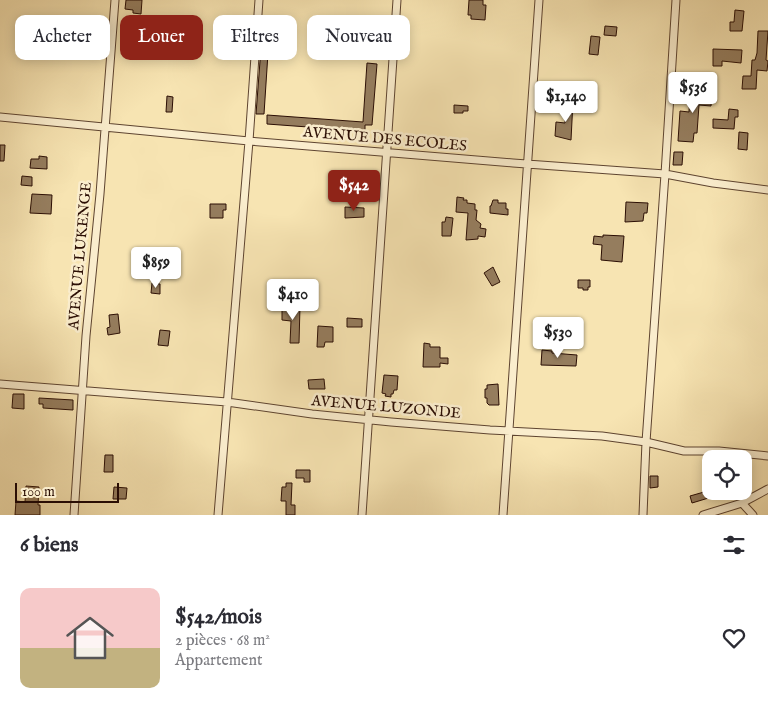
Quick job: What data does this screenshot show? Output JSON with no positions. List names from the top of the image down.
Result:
{
  "streets": {
    "street": ["AVENUE DES ECOLES", "AVENUE LUKENGE", "AVENUE LUZONDE"]
  },
  "crossings": [
    ["AVENUE DES ECOLES", "AVENUE LUKENGE"],
    ["AVENUE LUKENGE", "AVENUE LUZONDE"]
  ],
  "scale_bar": "100 m",
  "page": {
    "chip": [
      "Acheter",
      "Louer",
      "Filtres",
      "Nouveau"
    ],
    "price": [
      "$536",
      "$1,140",
      "$542",
      "$859",
      "$410",
      "$530"
    ],
    "scale": "100 m",
    "heading": "6 biens",
    "list": [
      {
        "name": "$542/mois",
        "note": "2 pièces · 68 m² · Appartement"
      }
    ]
  }
}
